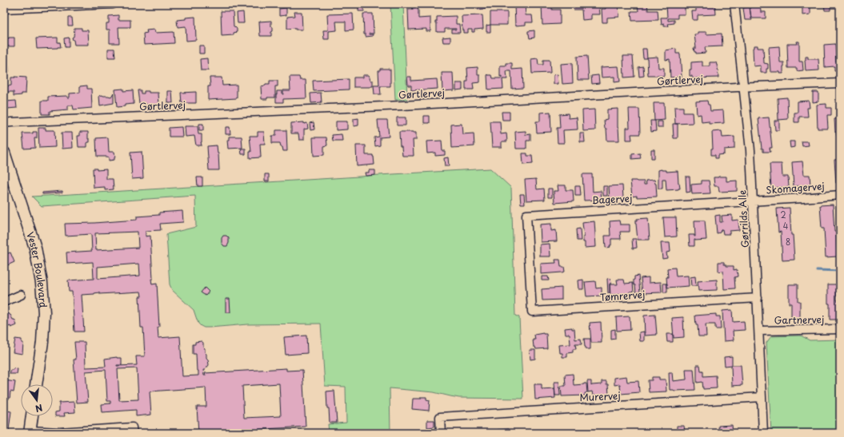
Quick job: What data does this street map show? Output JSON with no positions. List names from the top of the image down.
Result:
{
  "streets": {
    "main road": ["Vester Boulevard"],
    "street": [
      "Gørtlervej",
      "Skomagervej",
      "Bagervej",
      "Gørrilds Alle",
      "Tømrervej",
      "Gartnervej",
      "Murervej"
    ]
  },
  "crossings": [
    ["Gørtlervej", "Gørrilds Alle"],
    ["Skomagervej", "Bagervej"],
    ["Skomagervej", "Gørrilds Alle"],
    ["Bagervej", "Gørrilds Alle"],
    ["Bagervej", "Tømrervej"],
    ["Gørrilds Alle", "Tømrervej"],
    ["Gørrilds Alle", "Gartnervej"],
    ["Gørrilds Alle", "Murervej"]
  ],
  "house_numbers": ["2", "4", "8"],
  "north": "bottom"
}
